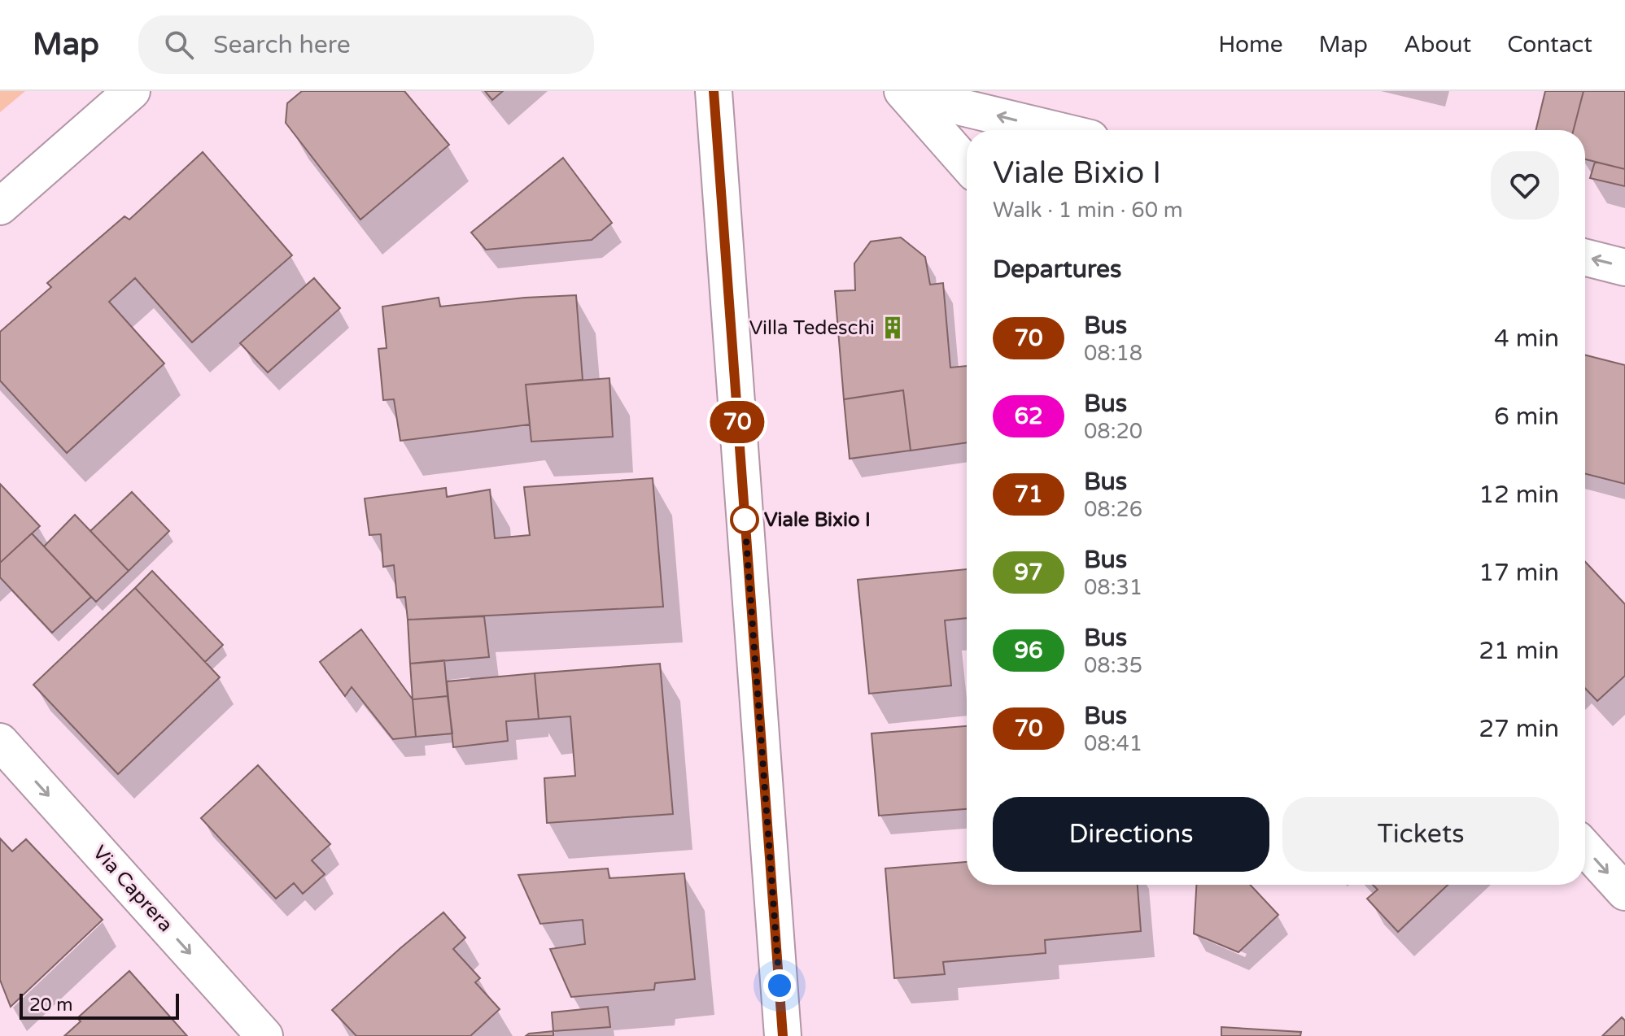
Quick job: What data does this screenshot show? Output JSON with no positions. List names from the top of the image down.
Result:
{
  "streets": {
    "street": ["Via Caprera"]
  },
  "one_way": ["Via Caprera"],
  "places": {
    "building": ["Villa Tedeschi"],
    "other": ["Viale Bixio I"]
  },
  "lines": ["bus line 70"],
  "scale_bar": "20 m",
  "page": {
    "header": "Map",
    "search": "Search here",
    "nav": [
      "Home",
      "Map",
      "About",
      "Contact"
    ],
    "on_map": "70",
    "heading": [
      ["Viale Bixio I", "Walk · 1 min · 60 m"],
      "Departures"
    ],
    "list": [
      {
        "mark": "70",
        "name": "Bus",
        "note": "08:18",
        "value": "4 min"
      },
      {
        "mark": "62",
        "name": "Bus",
        "note": "08:20",
        "value": "6 min"
      },
      {
        "mark": "71",
        "name": "Bus",
        "note": "08:26",
        "value": "12 min"
      },
      {
        "mark": "97",
        "name": "Bus",
        "note": "08:31",
        "value": "17 min"
      },
      {
        "mark": "96",
        "name": "Bus",
        "note": "08:35",
        "value": "21 min"
      },
      {
        "mark": "70",
        "name": "Bus",
        "note": "08:41",
        "value": "27 min"
      }
    ],
    "buttons": ["Directions", "Tickets"],
    "scale": "20 m"
  }
}
